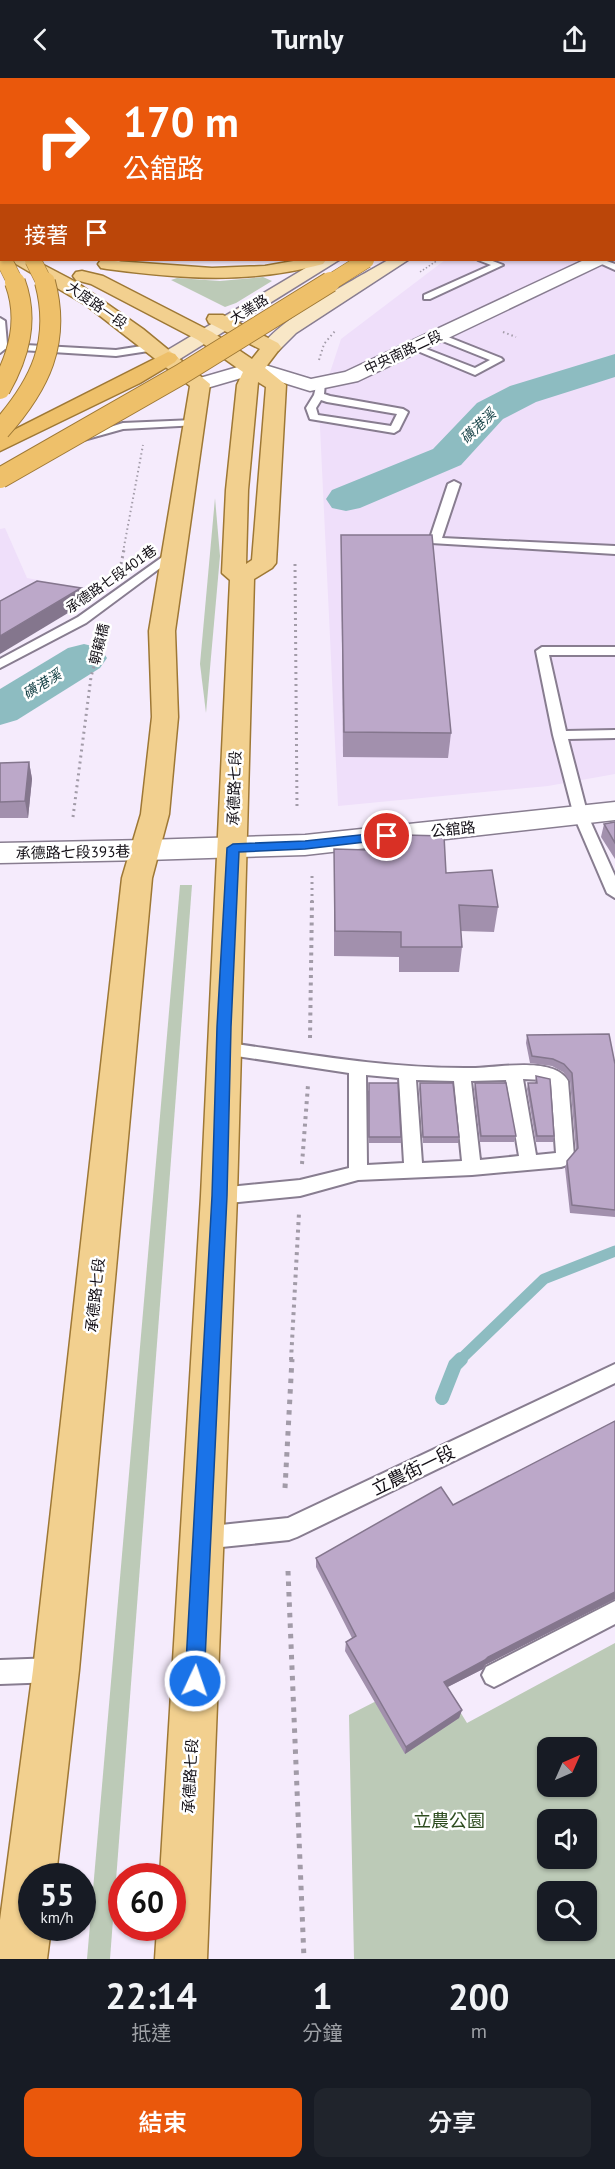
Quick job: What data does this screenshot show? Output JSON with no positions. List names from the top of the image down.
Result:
{
  "streets": {
    "main road": ["大度路一段", "大業路", "承德路七段"],
    "street": ["中央南路二段", "公舘路", "承德路七段393巷"],
    "lane": ["承德路七段401巷", "立農街一段"],
    "path": ["朝籟橋"]
  },
  "crossings": [
    ["大度路一段", "大業路"],
    ["承德路七段401巷", "朝籟橋"],
    ["承德路七段401巷", "承德路七段"],
    ["承德路七段", "公舘路"],
    ["承德路七段", "承德路七段393巷"],
    ["承德路七段", "立農街一段"],
    ["公舘路", "承德路七段393巷"]
  ],
  "water": ["磺港溪"],
  "parks": ["立農公園"],
  "north": "top right",
  "page": {
    "header": "Turnly",
    "turn": ["170 m", "公舘路"],
    "then": "接著",
    "speed": "55 km/h",
    "limit": "60",
    "eta": [
      "22:14",
      "抵達",
      "1",
      "分鐘",
      "200",
      "m"
    ],
    "buttons": ["結束", "分享"]
  }
}
